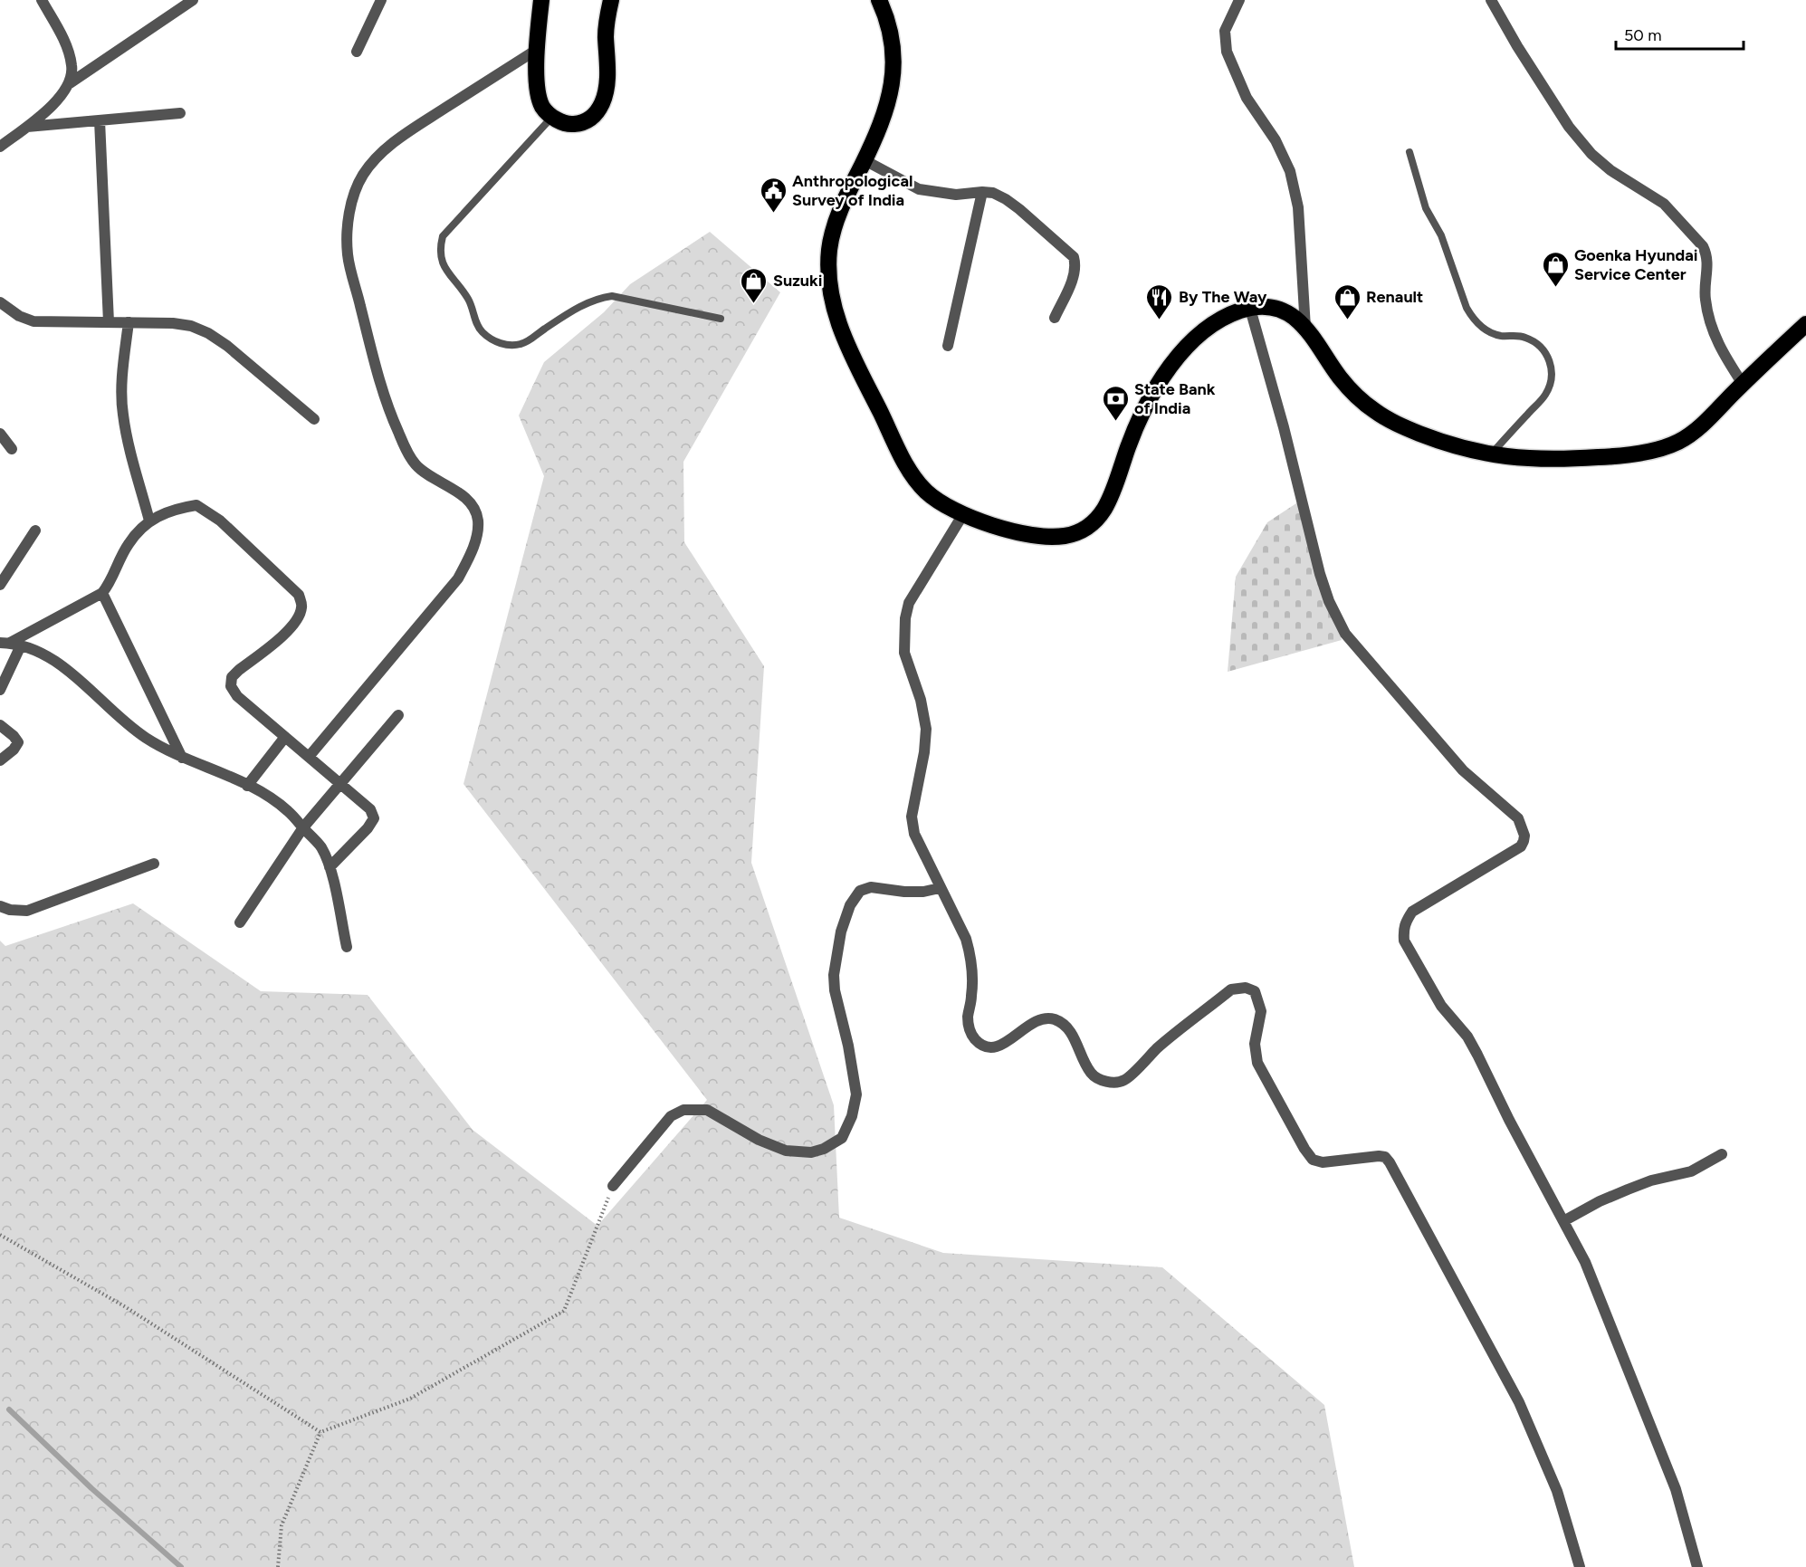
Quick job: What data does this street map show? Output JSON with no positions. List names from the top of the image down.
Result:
{
  "places": {
    "public building": ["Anthropological Survey of India"],
    "shop": ["Goenka Hyundai Service Center", "Suzuki", "Renault"],
    "restaurant": ["By The Way"],
    "bank": ["State Bank of India"]
  },
  "scale_bar": "50 m"
}
